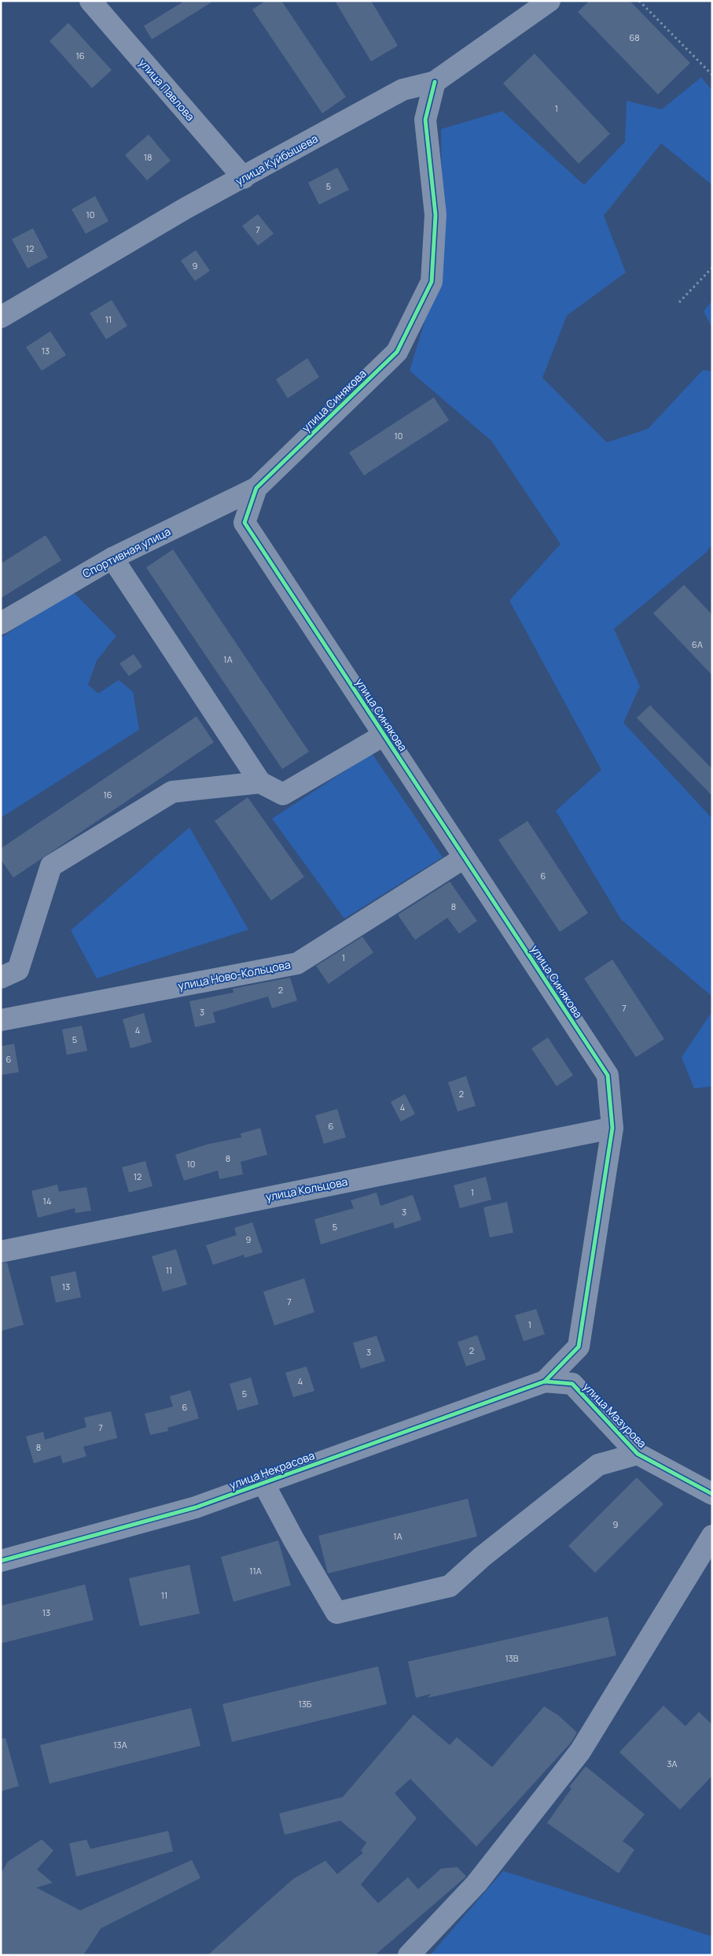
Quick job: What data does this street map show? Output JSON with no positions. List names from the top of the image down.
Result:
{
  "streets": {
    "street": [
      "улица Павлова",
      "улица Куйбышева",
      "улица Синякова",
      "Спортивная улица",
      "улица Ново-Кольцова",
      "улица Кольцова",
      "улица Мазурова",
      "улица Некрасова"
    ]
  },
  "crossings": [
    ["улица Павлова", "улица Куйбышева"],
    ["улица Куйбышева", "улица Синякова"],
    ["улица Синякова", "Спортивная улица"],
    ["улица Синякова", "улица Ново-Кольцова"],
    ["улица Синякова", "улица Кольцова"],
    ["улица Синякова", "улица Мазурова"],
    ["улица Синякова", "улица Некрасова"],
    ["улица Мазурова", "улица Некрасова"]
  ],
  "house_numbers": [
    "68",
    "16",
    "1",
    "18",
    "5",
    "10",
    "7",
    "12",
    "9",
    "11",
    "13",
    "10",
    "6А",
    "1А",
    "16",
    "6",
    "8",
    "1",
    "2",
    "7",
    "3",
    "4",
    "5",
    "6",
    "2",
    "4",
    "6",
    "8",
    "10",
    "12",
    "1",
    "14",
    "3",
    "5",
    "9",
    "11",
    "13",
    "7",
    "1",
    "2",
    "3",
    "4",
    "5",
    "6",
    "7",
    "8",
    "9",
    "1А",
    "11А",
    "11",
    "13",
    "13В",
    "13Б",
    "13А",
    "3А"
  ]
}
